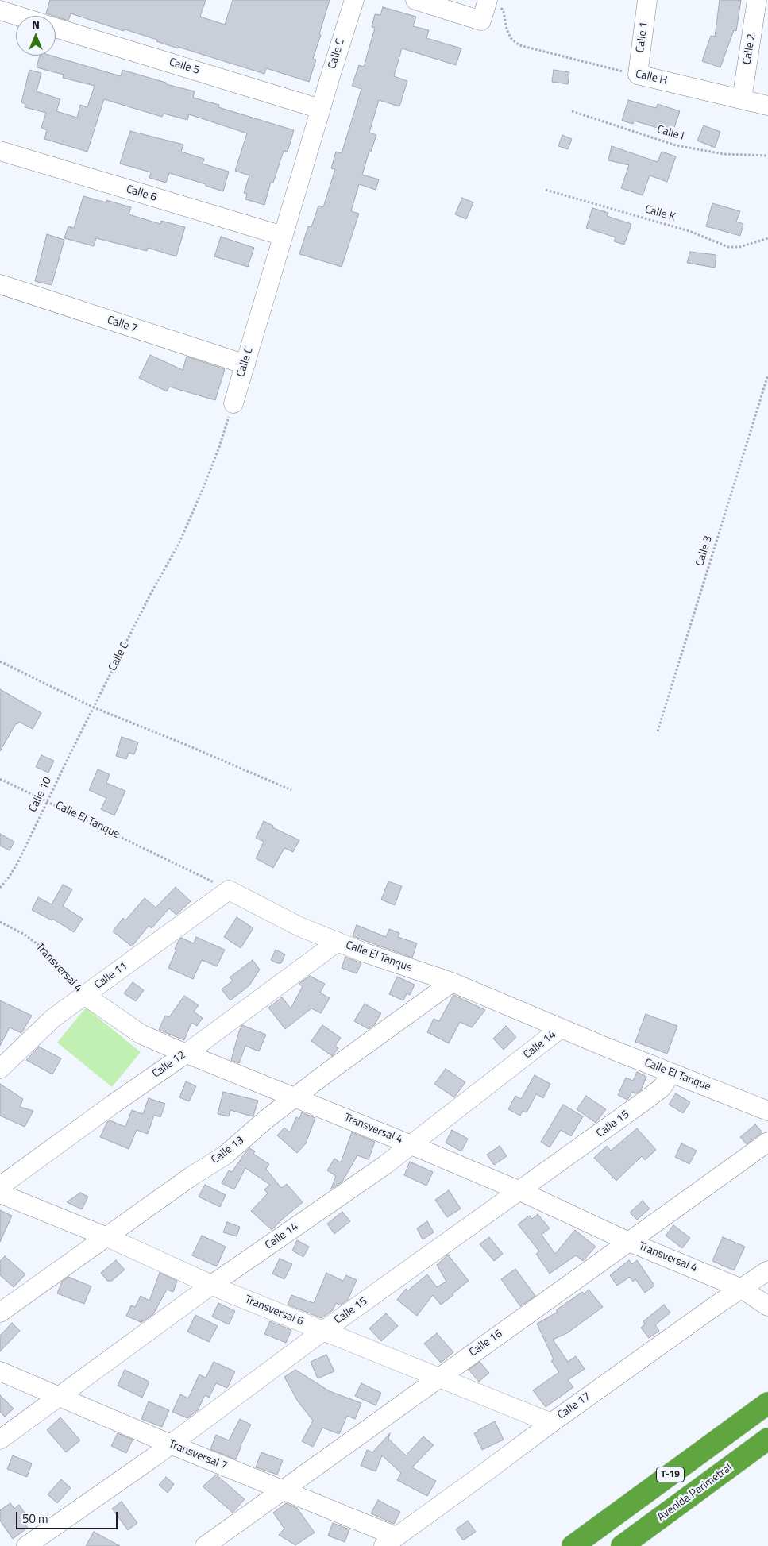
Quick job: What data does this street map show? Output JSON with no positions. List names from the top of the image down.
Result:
{
  "streets": {
    "highway": ["T-19", "Avenida Perimetral"],
    "street": [
      "Calle 1",
      "Calle 2",
      "Calle C",
      "Calle 5",
      "Calle H",
      "Calle 6",
      "Calle 7",
      "Calle El Tanque",
      "Transversal 4",
      "Calle 11",
      "Calle 14",
      "Calle 12",
      "Calle 15",
      "Calle 13",
      "Transversal 6",
      "Calle 16",
      "Calle 17",
      "Transversal 7"
    ],
    "path": [
      "Calle I",
      "Calle K",
      "Calle 3",
      "Calle 10"
    ]
  },
  "crossings": [
    ["Calle 1", "Calle H"],
    ["Calle 2", "Calle H"],
    ["Calle C", "Calle 5"],
    ["Calle C", "Calle 6"],
    ["Calle C", "Calle 7"],
    ["Calle C", "Calle 10"],
    ["Calle 10", "Calle El Tanque"],
    ["Calle El Tanque", "Calle 11"],
    ["Calle El Tanque", "Calle 14"],
    ["Calle El Tanque", "Calle 12"],
    ["Calle El Tanque", "Calle 15"],
    ["Calle El Tanque", "Calle 13"],
    ["Transversal 4", "Calle 11"],
    ["Transversal 4", "Calle 14"],
    ["Transversal 4", "Calle 12"],
    ["Transversal 4", "Calle 15"],
    ["Transversal 4", "Calle 13"],
    ["Transversal 4", "Calle 16"],
    ["Transversal 4", "Calle 17"],
    ["Calle 14", "Transversal 6"],
    ["Calle 14", "Transversal 7"],
    ["Calle 15", "Transversal 6"],
    ["Calle 15", "Transversal 7"],
    ["Calle 13", "Transversal 6"],
    ["Transversal 6", "Calle 16"],
    ["Transversal 6", "Calle 17"],
    ["Calle 16", "Transversal 7"],
    ["Calle 17", "Transversal 7"]
  ],
  "scale_bar": "50 m",
  "north": "top"
}
